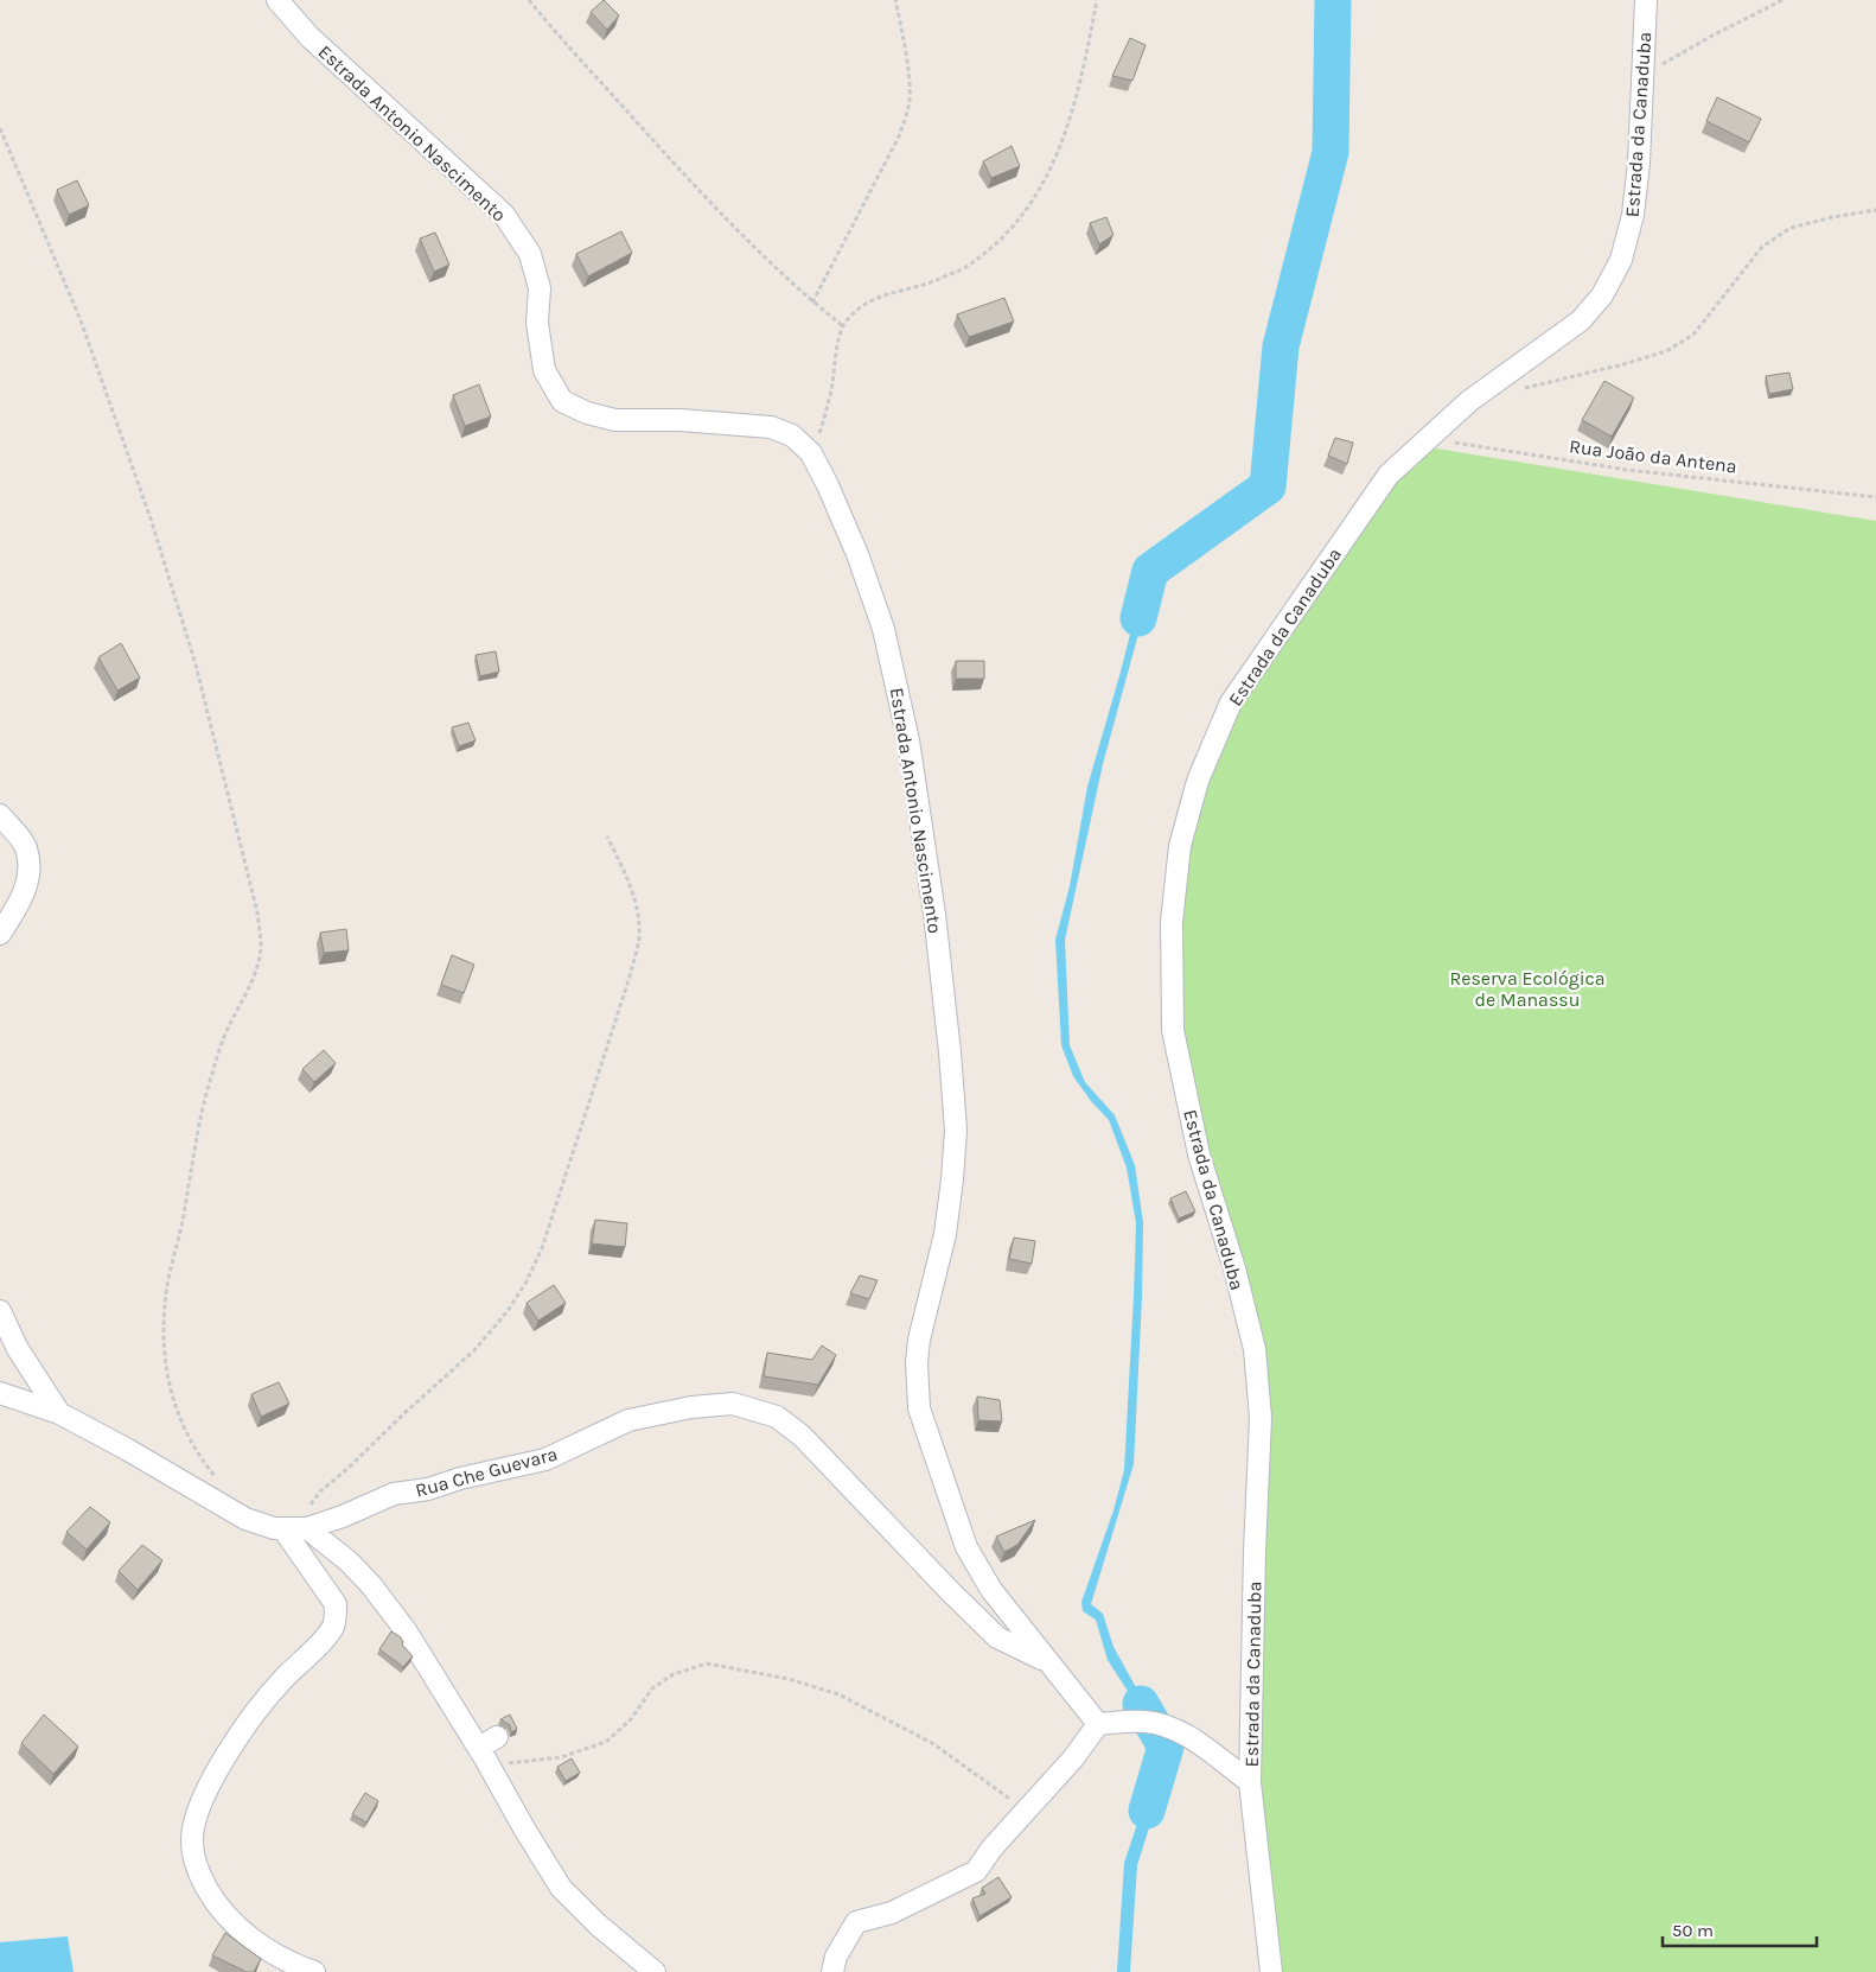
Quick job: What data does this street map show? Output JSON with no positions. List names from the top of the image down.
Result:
{
  "streets": {
    "street": ["Estrada da Canaduba", "Estrada Antonio Nascimento", "Rua Che Guevara"],
    "path": ["Rua João da Antena"]
  },
  "crossings": [
    ["Estrada da Canaduba", "Estrada Antonio Nascimento"],
    ["Estrada da Canaduba", "Rua João da Antena"],
    ["Estrada Antonio Nascimento", "Rua Che Guevara"]
  ],
  "parks": ["Reserva Ecológica de Manassu"],
  "scale_bar": "50 m"
}
